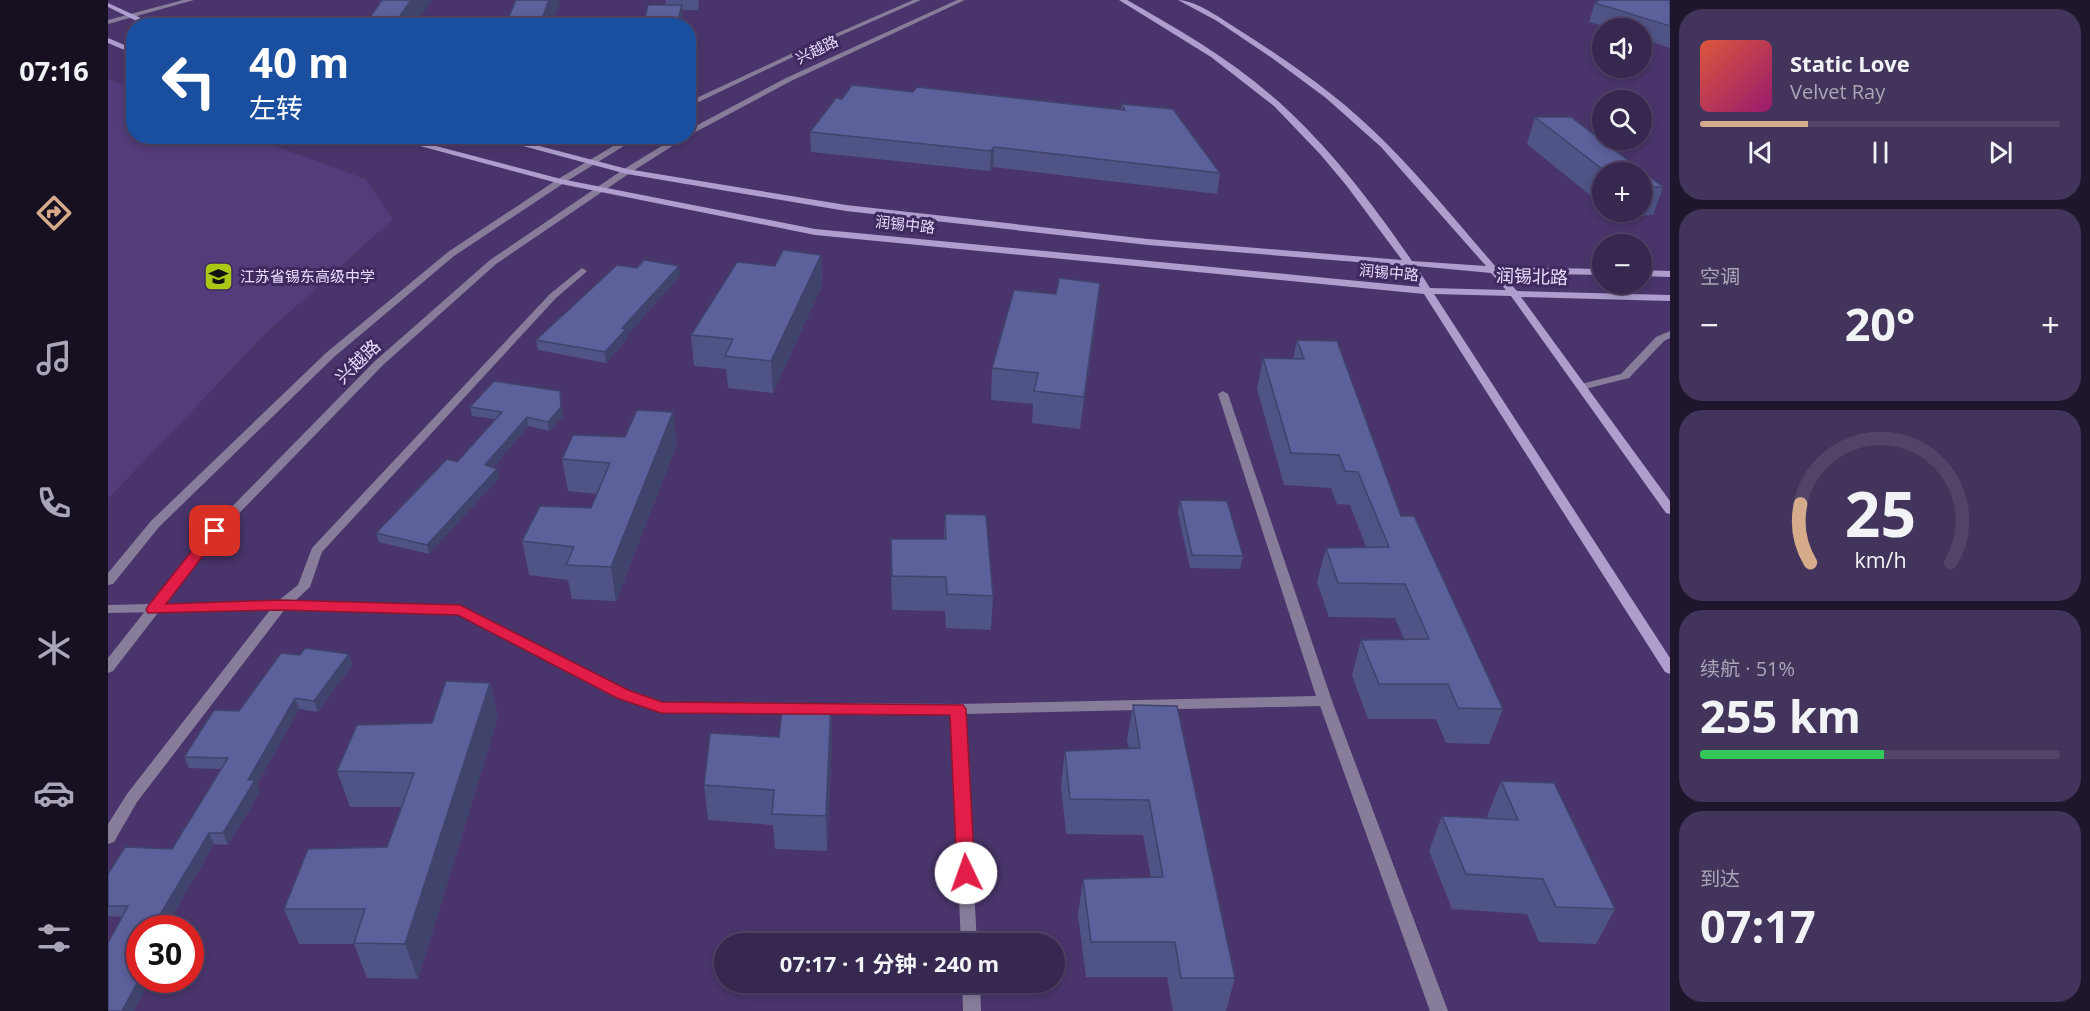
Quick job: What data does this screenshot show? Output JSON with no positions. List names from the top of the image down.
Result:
{
  "streets": {
    "main road": ["润锡中路", "润锡北路"],
    "street": ["兴越路"]
  },
  "crossings": [
    ["兴越路", "润锡中路"],
    ["润锡中路", "润锡北路"]
  ],
  "places": {
    "school or university": ["江苏省锡东高级中学"]
  },
  "page": {
    "tabs": "07:16",
    "map_buttons": ["+", "−"],
    "turn": ["40 m", "左转"],
    "song": ["Static Love", "Velvet Ray"],
    "tile": [
      "空调",
      ["续航 · 51%", "255 km"],
      ["到达", "07:17"]
    ],
    "heat": ["−", "20°", "+"],
    "limit": "30",
    "trip": "07:17 · 1 分钟 · 240 m",
    "gauge": ["25", "km/h"]
  }
}
